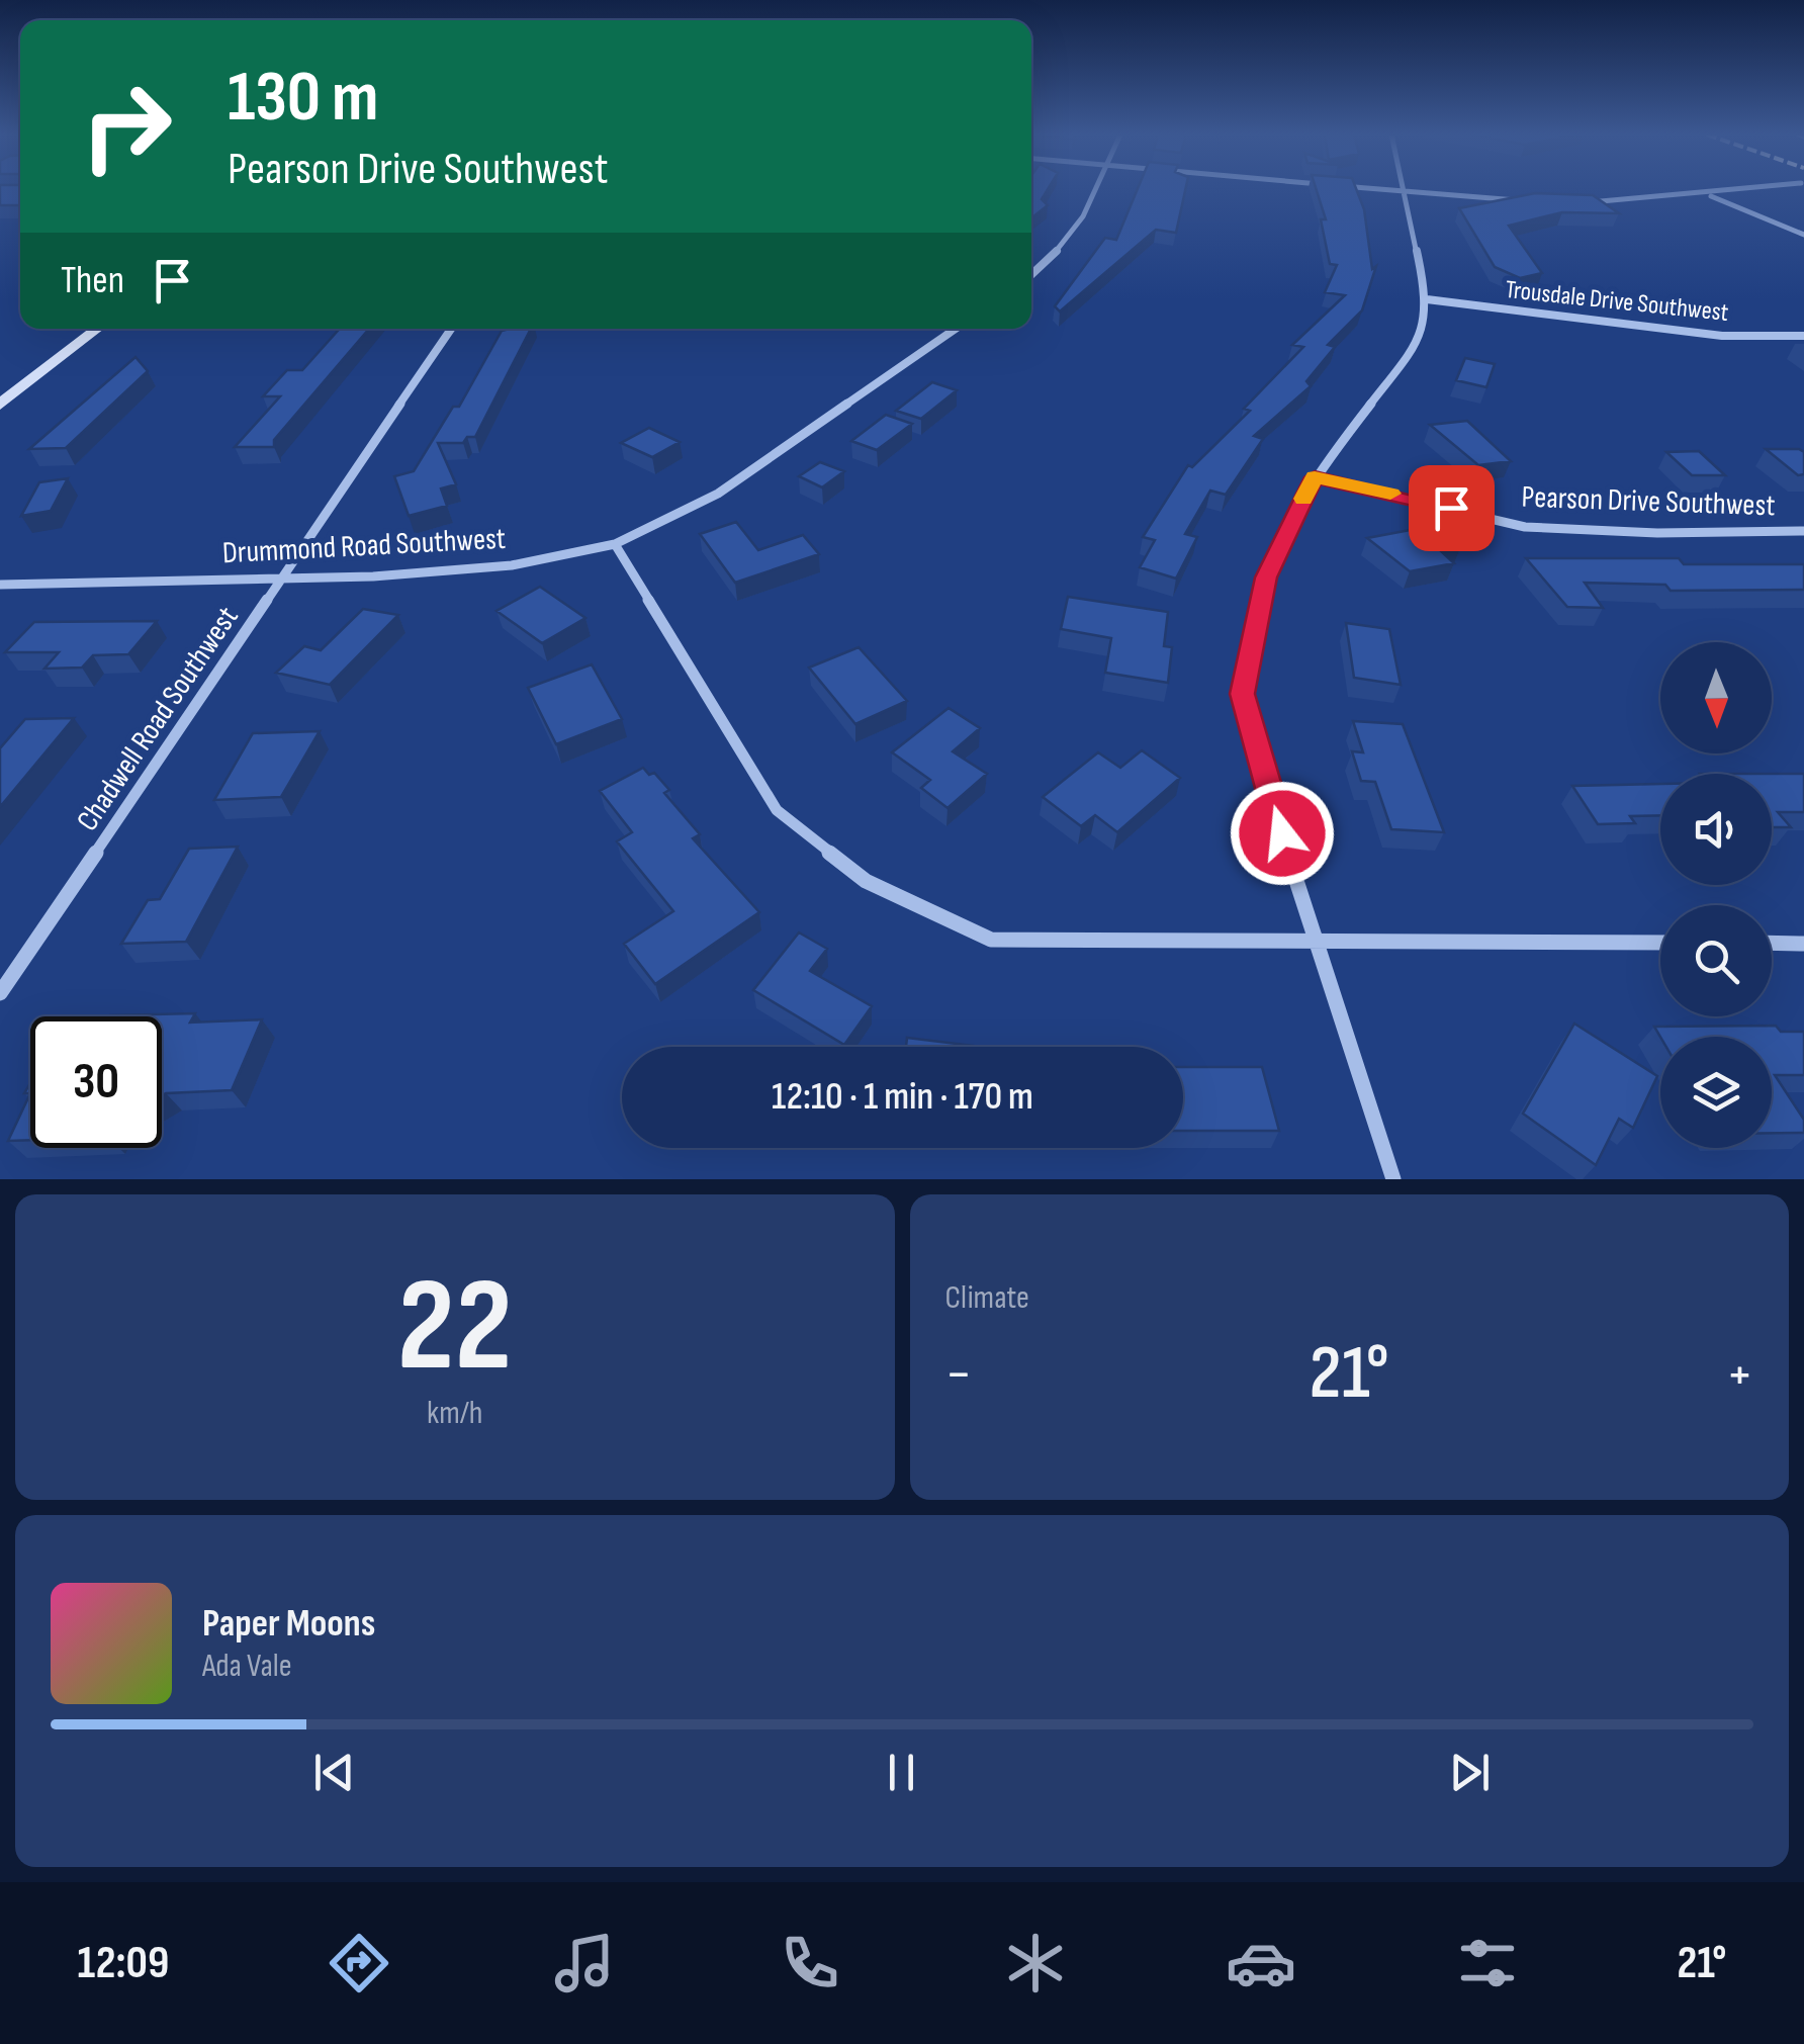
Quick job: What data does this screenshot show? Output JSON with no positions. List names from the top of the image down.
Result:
{
  "streets": {
    "street": [
      "Trousdale Drive Southwest",
      "Pearson Drive Southwest",
      "Drummond Road Southwest",
      "Chadwell Road Southwest"
    ]
  },
  "crossings": [
    ["Drummond Road Southwest", "Chadwell Road Southwest"]
  ],
  "north": "bottom",
  "page": {
    "turn": ["130 m", "Pearson Drive Southwest"],
    "then": "Then",
    "limit": "30",
    "trip": "12:10 · 1 min · 170 m",
    "tile": [
      ["22", "km/h"],
      "Climate"
    ],
    "heat": ["−", "21°", "+"],
    "song": ["Paper Moons", "Ada Vale"],
    "tabs": ["12:09", "21°"]
  }
}
